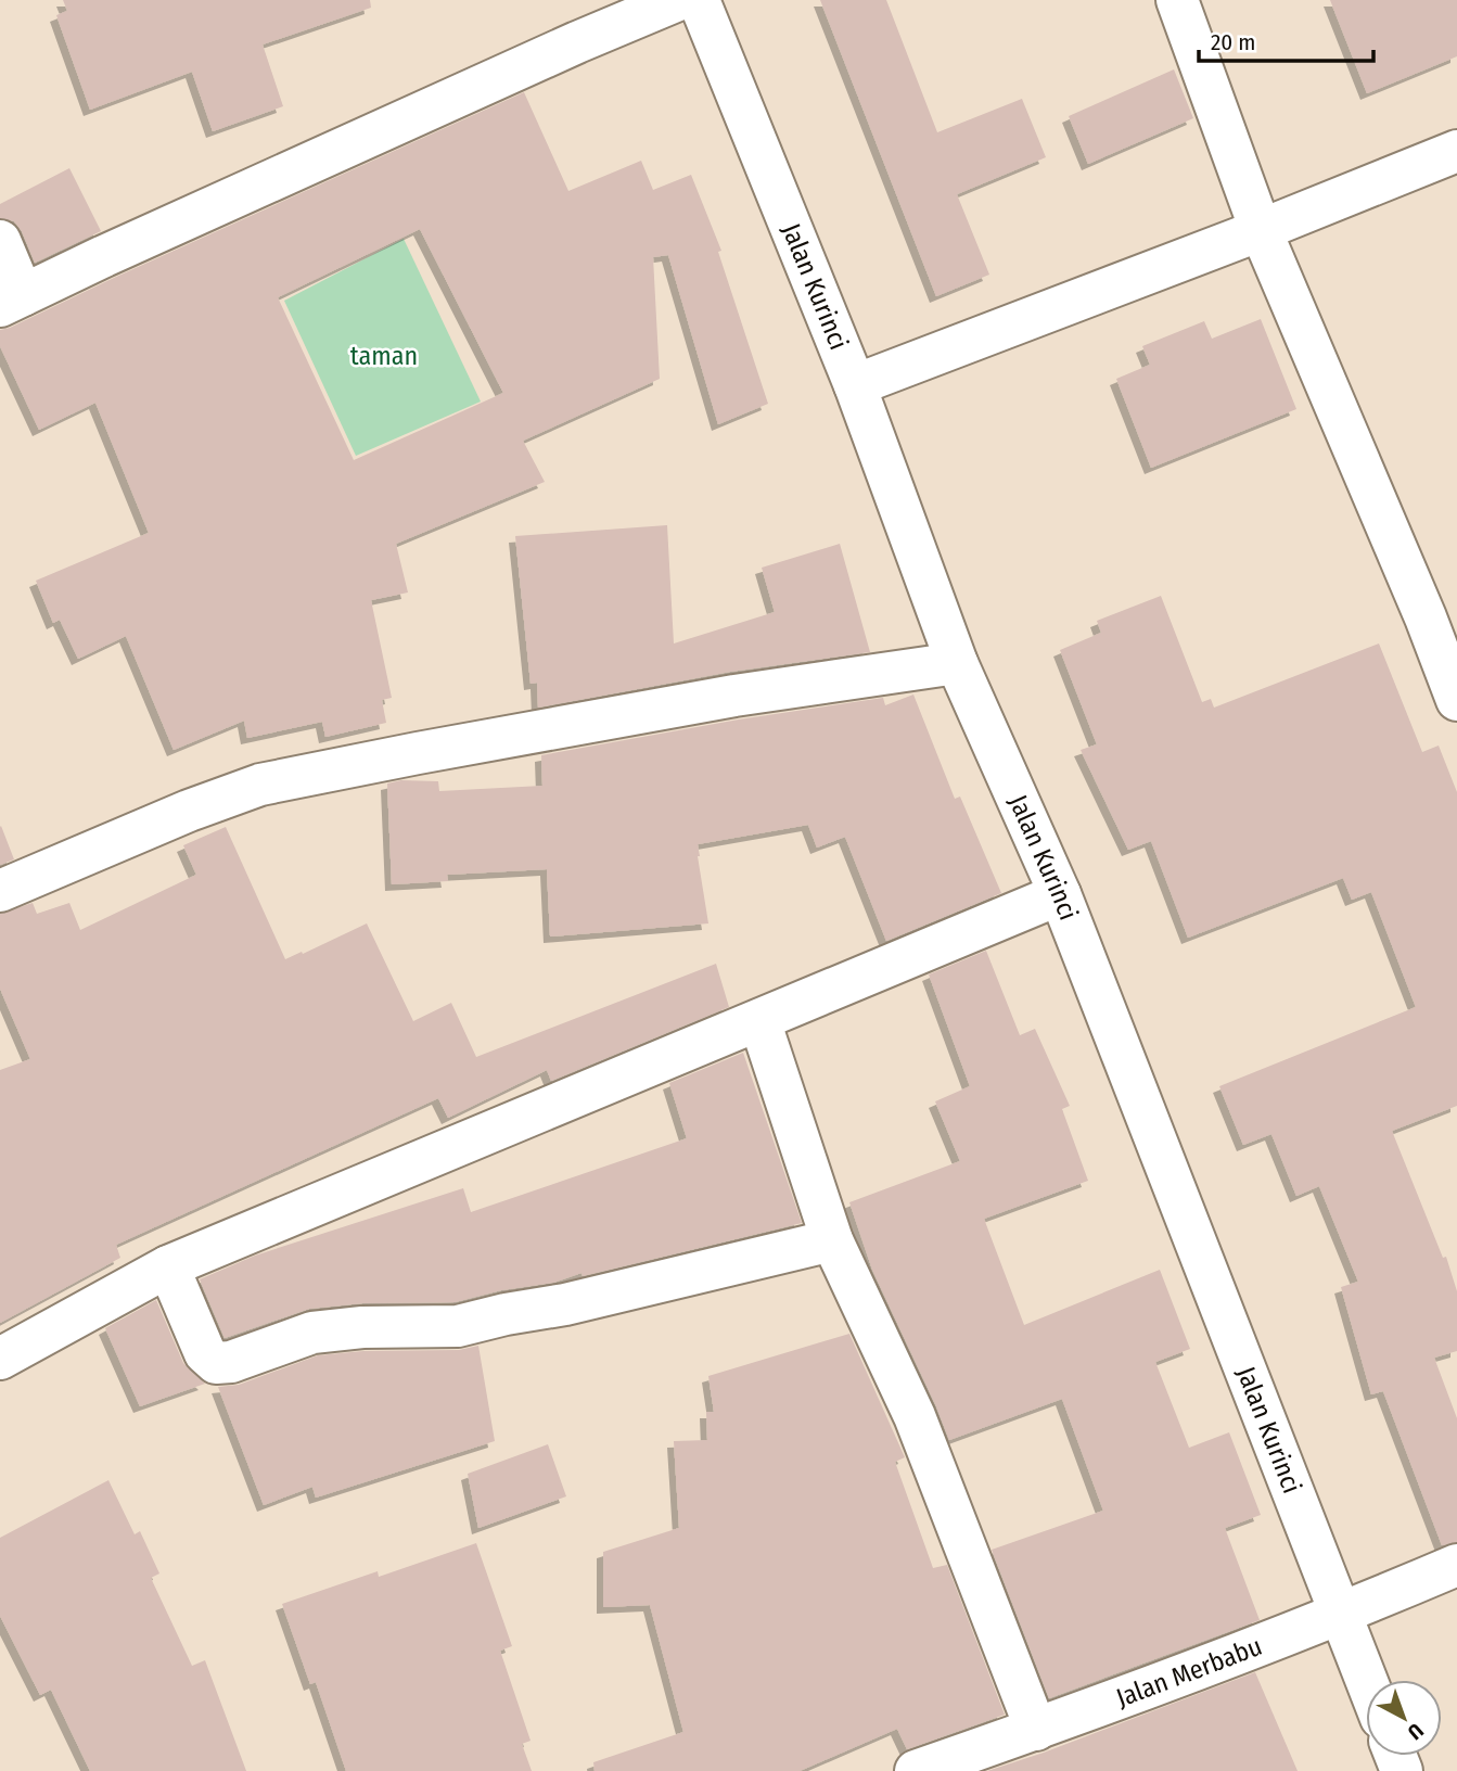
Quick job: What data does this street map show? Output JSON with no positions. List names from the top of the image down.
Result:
{
  "streets": {
    "street": ["Jalan Kurinci", "Jalan Merbabu"]
  },
  "crossings": [
    ["Jalan Kurinci", "Jalan Merbabu"]
  ],
  "parks": ["taman"],
  "scale_bar": "20 m",
  "north": "bottom right"
}
